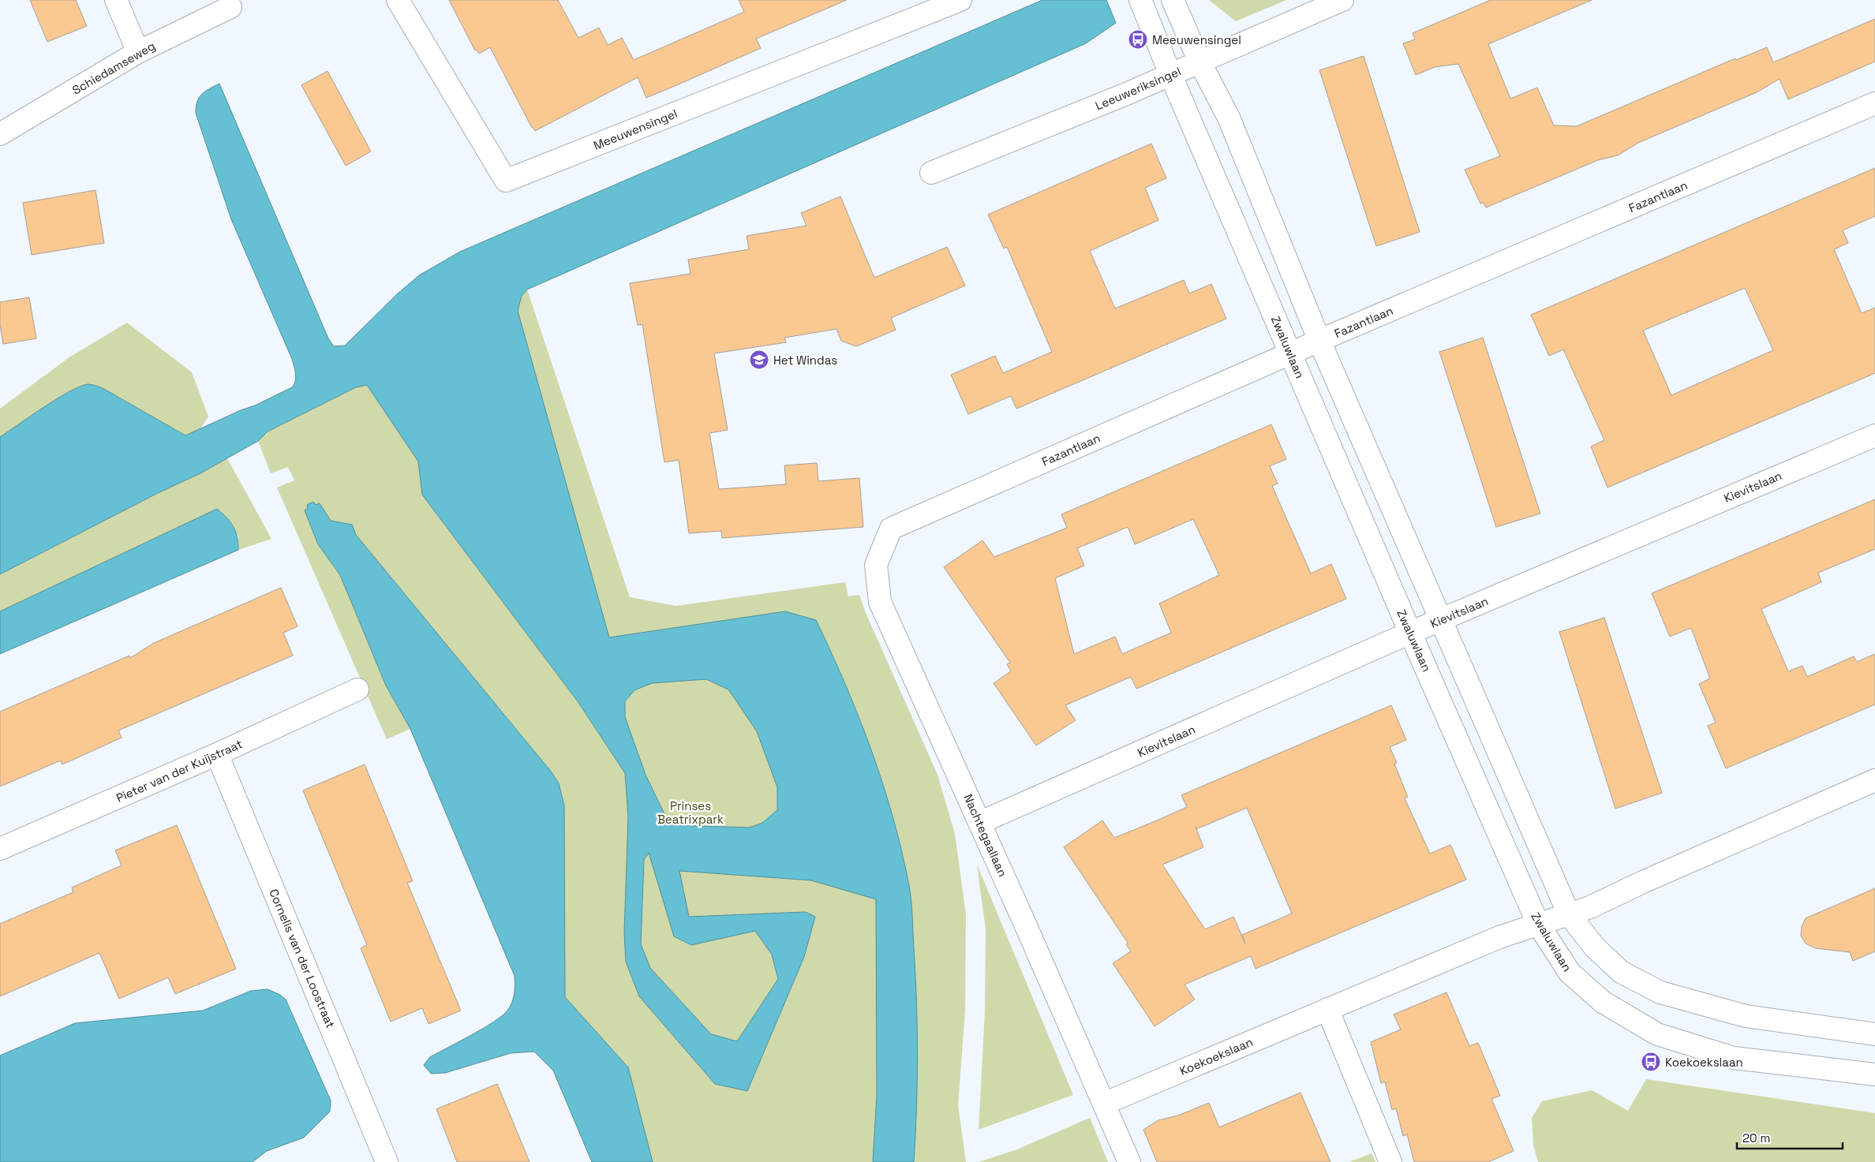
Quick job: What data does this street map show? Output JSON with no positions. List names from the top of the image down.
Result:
{
  "streets": {
    "street": [
      "Schiedamseweg",
      "Leeuweriksingel",
      "Meeuwensingel",
      "Fazantlaan",
      "Zwaluwlaan",
      "Kievitslaan",
      "Pieter van der Kuijstraat",
      "Nachtegaallaan",
      "Cornelis van der Loostraat",
      "Koekoekslaan"
    ]
  },
  "crossings": [
    ["Leeuweriksingel", "Zwaluwlaan"],
    ["Fazantlaan", "Zwaluwlaan"],
    ["Fazantlaan", "Nachtegaallaan"],
    ["Zwaluwlaan", "Kievitslaan"],
    ["Zwaluwlaan", "Koekoekslaan"],
    ["Kievitslaan", "Nachtegaallaan"],
    ["Pieter van der Kuijstraat", "Cornelis van der Loostraat"],
    ["Nachtegaallaan", "Koekoekslaan"]
  ],
  "parks": ["Prinses Beatrixpark"],
  "places": {
    "bus stop": ["Meeuwensingel", "Koekoekslaan"],
    "school or university": ["Het Windas"]
  },
  "scale_bar": "20 m"
}
